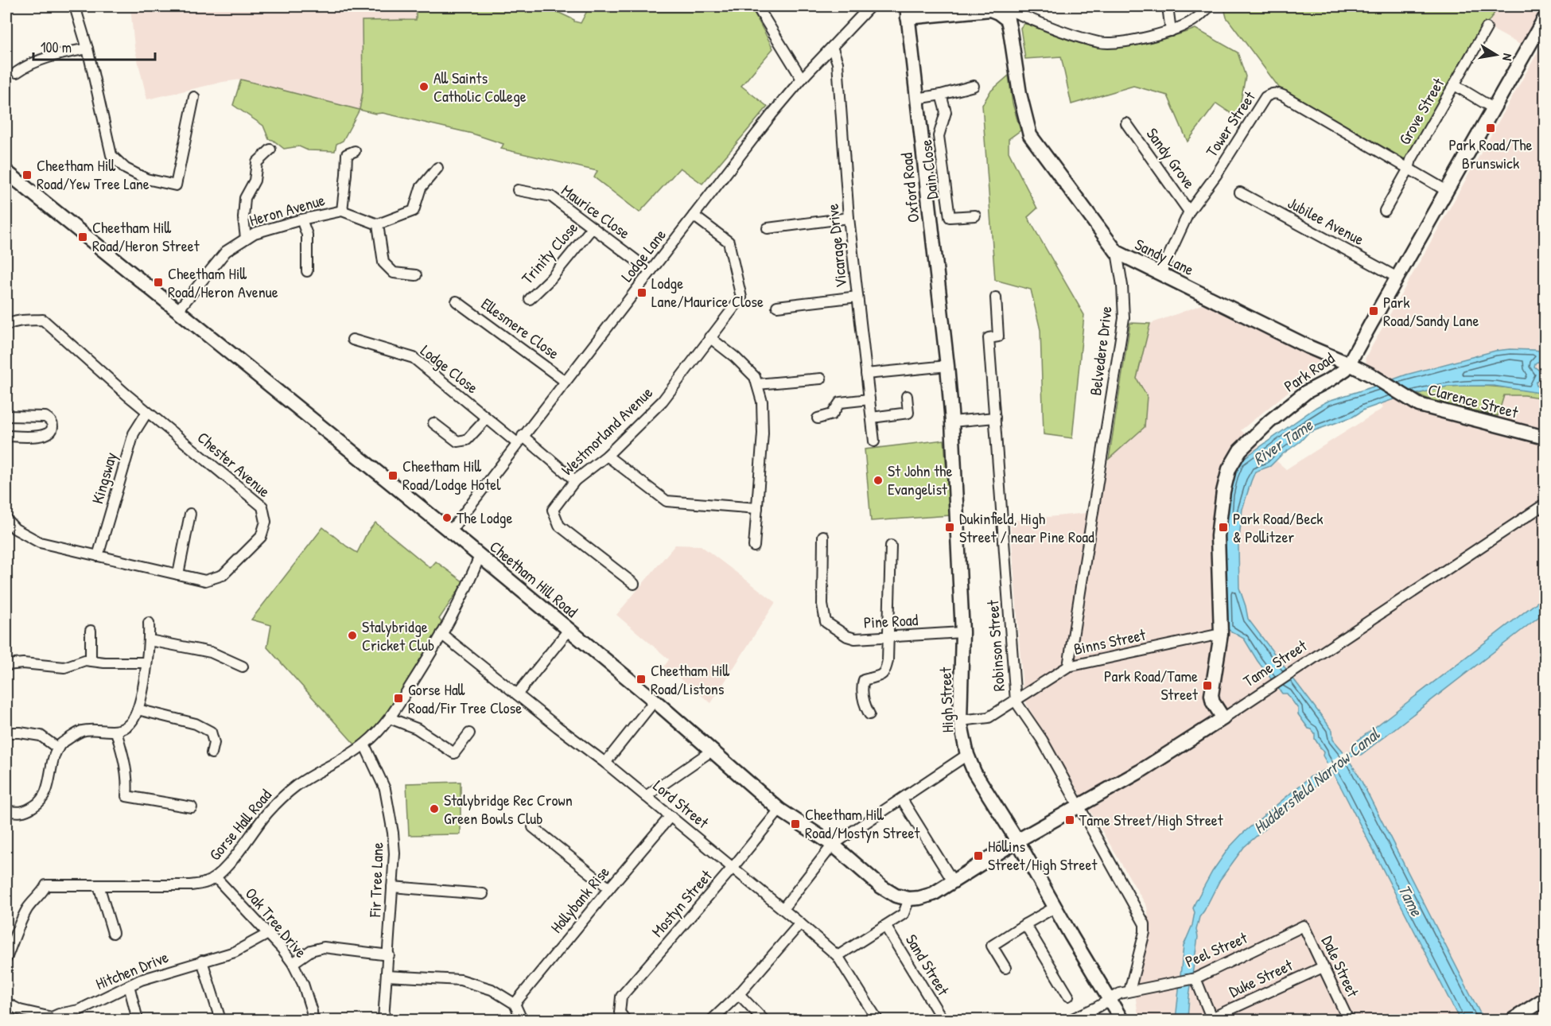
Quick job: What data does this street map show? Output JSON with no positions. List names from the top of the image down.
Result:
{
  "streets": {
    "main road": [
      "Oxford Road",
      "Sandy Lane",
      "Park Road",
      "Clarence Street",
      "Cheetham Hill Road",
      "Tame Street",
      "High Street"
    ],
    "street": [
      "Grove Street",
      "Tower Street",
      "Sandy Grove",
      "Dain Close",
      "Heron Avenue",
      "Maurice Close",
      "Jubilee Avenue",
      "Vicarage Drive",
      "Trinity Close",
      "Lodge Lane",
      "Ellesmere Close",
      "Belvedere Drive",
      "Lodge Close",
      "Westmorland Avenue",
      "Chester Avenue",
      "Kingsway",
      "Pine Road",
      "Binns Street",
      "Robinson Street",
      "Lord Street",
      "Gorse Hall Road",
      "Fir Tree Lane",
      "Hollybank Rise",
      "Mostyn Street",
      "Oak Tree Drive",
      "Peel Street",
      "Sand Street",
      "Dale Street",
      "Hitchen Drive",
      "Duke Street"
    ]
  },
  "crossings": [
    ["Grove Street", "Tower Street"],
    ["Tower Street", "Sandy Grove"],
    ["Tower Street", "Sandy Lane"],
    ["Tower Street", "Park Road"],
    ["Oxford Road", "High Street"],
    ["Heron Avenue", "Cheetham Hill Road"],
    ["Maurice Close", "Trinity Close"],
    ["Maurice Close", "Lodge Lane"],
    ["Jubilee Avenue", "Park Road"],
    ["Vicarage Drive", "Lodge Lane"],
    ["Lodge Lane", "Ellesmere Close"],
    ["Lodge Lane", "Lodge Close"],
    ["Lodge Lane", "Westmorland Avenue"],
    ["Lodge Lane", "Cheetham Hill Road"],
    ["Sandy Lane", "Belvedere Drive"],
    ["Sandy Lane", "Park Road"],
    ["Sandy Lane", "Clarence Street"],
    ["Belvedere Drive", "Binns Street"],
    ["Lodge Close", "Westmorland Avenue"],
    ["Park Road", "Binns Street"],
    ["Park Road", "Tame Street"],
    ["Chester Avenue", "Kingsway"],
    ["Cheetham Hill Road", "Tame Street"],
    ["Cheetham Hill Road", "Gorse Hall Road"],
    ["Cheetham Hill Road", "Mostyn Street"],
    ["Pine Road", "High Street"],
    ["Binns Street", "Robinson Street"],
    ["Binns Street", "High Street"],
    ["Robinson Street", "Tame Street"],
    ["Robinson Street", "Peel Street"],
    ["Tame Street", "High Street"],
    ["High Street", "Peel Street"],
    ["Lord Street", "Gorse Hall Road"],
    ["Lord Street", "Hollybank Rise"],
    ["Lord Street", "Mostyn Street"],
    ["Gorse Hall Road", "Fir Tree Lane"],
    ["Gorse Hall Road", "Oak Tree Drive"],
    ["Oak Tree Drive", "Hitchen Drive"],
    ["Peel Street", "Dale Street"],
    ["Dale Street", "Duke Street"]
  ],
  "water": ["River Tame", "Huddersfield Narrow Canal", "Tame"],
  "places": {
    "other": [
      "All Saints Catholic College",
      "St John the Evangelist",
      "The Lodge",
      "Stalybridge Cricket Club",
      "Stalybridge Rec Crown Green Bowls Club"
    ],
    "transit": [
      "Park Road/The Brunswick",
      "Cheetham Hill Road/Yew Tree Lane",
      "Cheetham Hill Road/Heron Street",
      "Cheetham Hill Road/Heron Avenue",
      "Lodge Lane/Maurice Close",
      "Park Road/Sandy Lane",
      "Cheetham Hill Road/Lodge Hotel",
      "Dukinfield, High Street / near Pine Road",
      "Park Road/Beck & Pollitzer",
      "Cheetham Hill Road/Listons",
      "Park Road/Tame Street",
      "Gorse Hall Road/Fir Tree Close",
      "Tame Street/High Street",
      "Cheetham Hill Road/Mostyn Street",
      "Hollins Street/High Street"
    ]
  },
  "scale_bar": "100 m",
  "north": "right"
}
